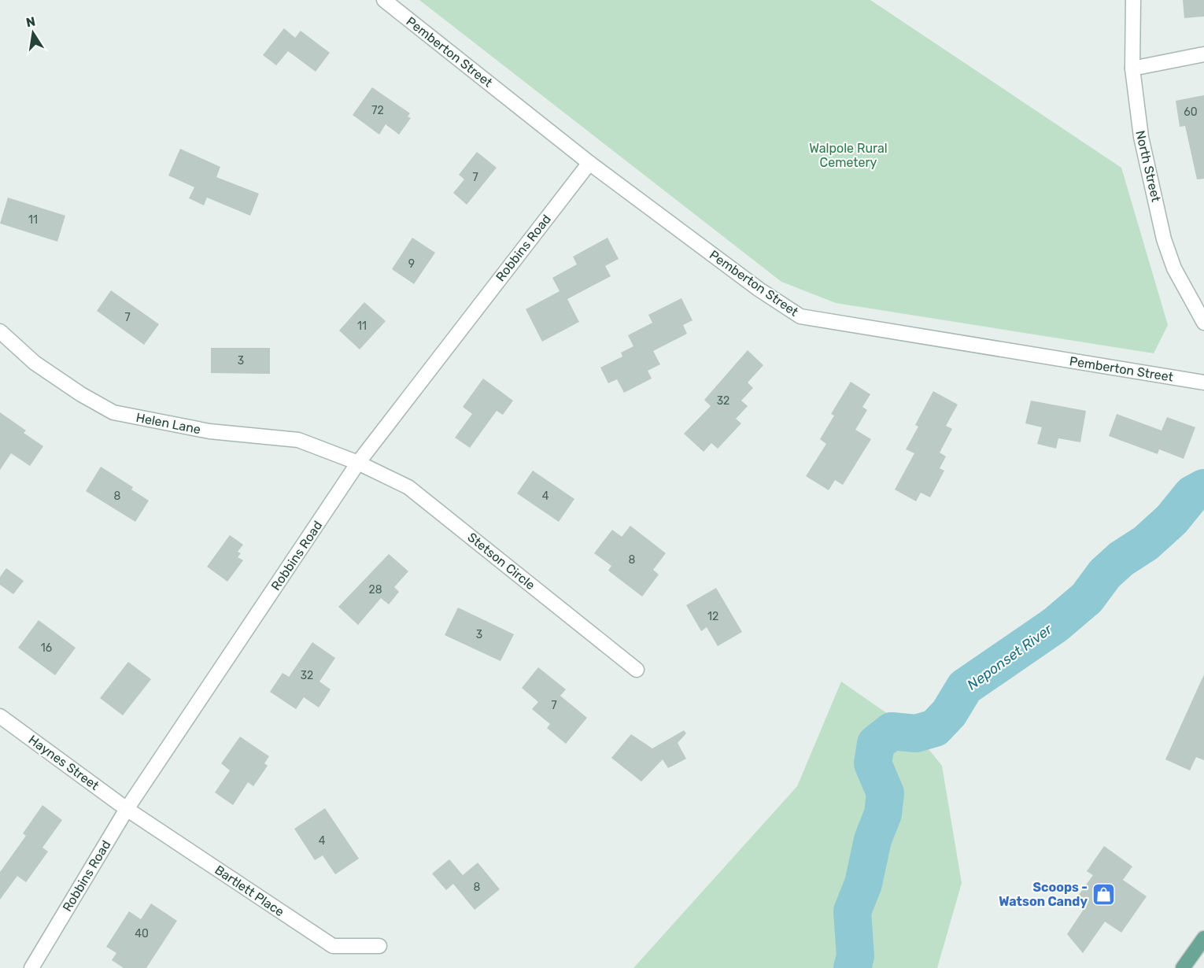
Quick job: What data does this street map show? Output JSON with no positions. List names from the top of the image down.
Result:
{
  "streets": {
    "street": [
      "Pemberton Street",
      "North Street",
      "Robbins Road",
      "Helen Lane",
      "Stetson Circle",
      "Haynes Street",
      "Bartlett Place"
    ]
  },
  "crossings": [
    ["Pemberton Street", "Robbins Road"],
    ["Robbins Road", "Helen Lane"],
    ["Robbins Road", "Stetson Circle"],
    ["Robbins Road", "Haynes Street"],
    ["Robbins Road", "Bartlett Place"],
    ["Helen Lane", "Stetson Circle"],
    ["Haynes Street", "Bartlett Place"]
  ],
  "water": ["Neponset River"],
  "parks": ["Walpole Rural Cemetery"],
  "places": {
    "shop": ["Scoops - Watson Candy"]
  },
  "house_numbers": [
    "72",
    "60",
    "7",
    "11",
    "9",
    "7",
    "11",
    "3",
    "32",
    "8",
    "4",
    "8",
    "28",
    "12",
    "3",
    "16",
    "32",
    "7",
    "4",
    "8",
    "40"
  ],
  "north": "top"
}
